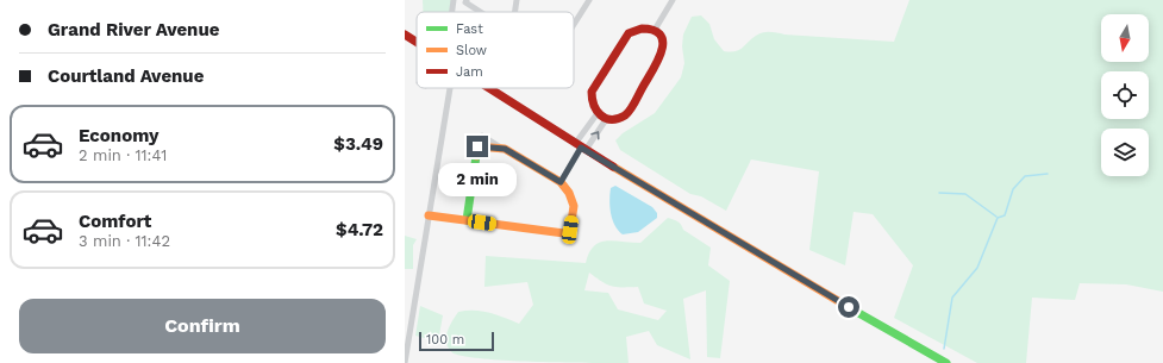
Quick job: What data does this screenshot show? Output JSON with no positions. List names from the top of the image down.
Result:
{
  "legend": ["Fast", "Slow", "Jam"],
  "scale_bar": "100 m",
  "north": "bottom",
  "page": {
    "banner": ["Grand River Avenue", "Courtland Avenue"],
    "list": [
      {
        "name": "Economy",
        "note": "2 min · 11:41",
        "value": "$3.49"
      },
      {
        "name": "Comfort",
        "note": "3 min · 11:42",
        "value": "$4.72"
      }
    ],
    "bubble": "2 min",
    "buttons": "Confirm",
    "scale": "100 m"
  }
}
